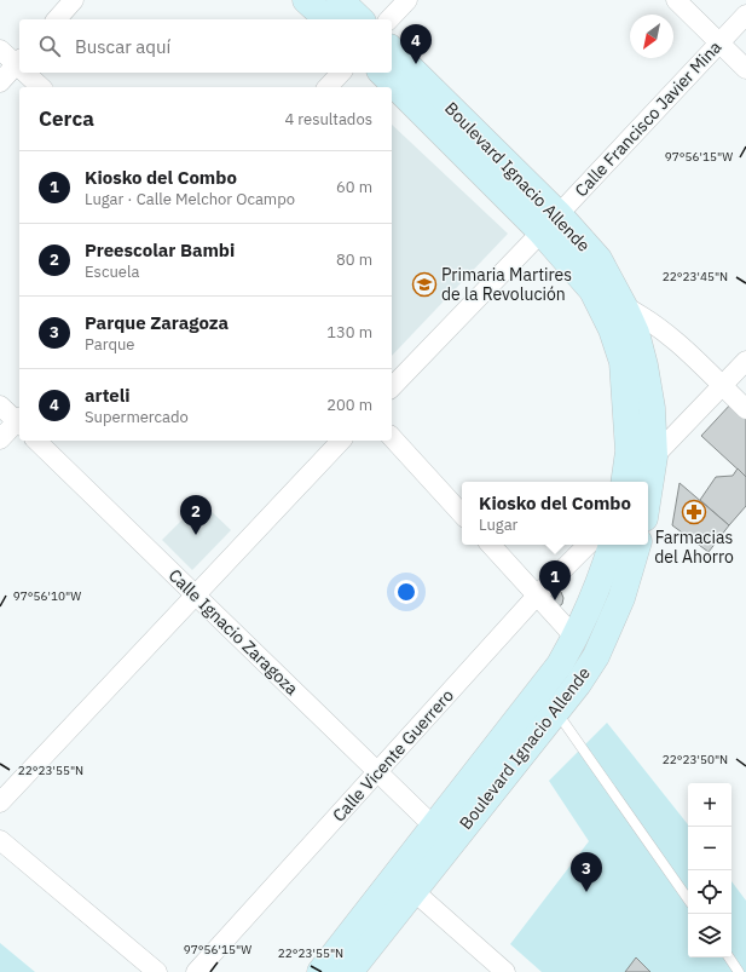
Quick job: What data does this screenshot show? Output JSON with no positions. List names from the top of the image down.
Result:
{
  "streets": {
    "main road": ["Boulevard Ignacio Allende"],
    "street": ["Calle Francisco Javier Mina", "Calle Ignacio Zaragoza", "Calle Vicente Guerrero"]
  },
  "crossings": [
    ["Calle Francisco Javier Mina", "Boulevard Ignacio Allende"],
    ["Boulevard Ignacio Allende", "Calle Ignacio Zaragoza"],
    ["Calle Ignacio Zaragoza", "Calle Vicente Guerrero"]
  ],
  "places": {
    "school or university": ["Primaria Martires de la Revolución"],
    "pharmacy": ["Farmacias del Ahorro"]
  },
  "north": "bottom left",
  "page": {
    "search": "Buscar aquí",
    "pins": [
      "4",
      "2",
      "1",
      "3"
    ],
    "heading": ["Cerca", "4 resultados"],
    "list": [
      {
        "mark": "1",
        "name": "Kiosko del Combo",
        "note": "Lugar · Calle Melchor Ocampo",
        "value": "60 m"
      },
      {
        "mark": "2",
        "name": "Preescolar Bambi",
        "note": "Escuela",
        "value": "80 m"
      },
      {
        "mark": "3",
        "name": "Parque Zaragoza",
        "note": "Parque",
        "value": "130 m"
      },
      {
        "mark": "4",
        "name": "arteli",
        "note": "Supermercado",
        "value": "200 m"
      }
    ],
    "popup": ["Kiosko del Combo", "Lugar"],
    "map_buttons": ["+", "−"]
  },
  "coordinates": [
    "97°56'15\"W",
    "22°23'45\"N",
    "97°56'10\"W",
    "22°23'50\"N",
    "22°23'55\"N"
  ]
}
